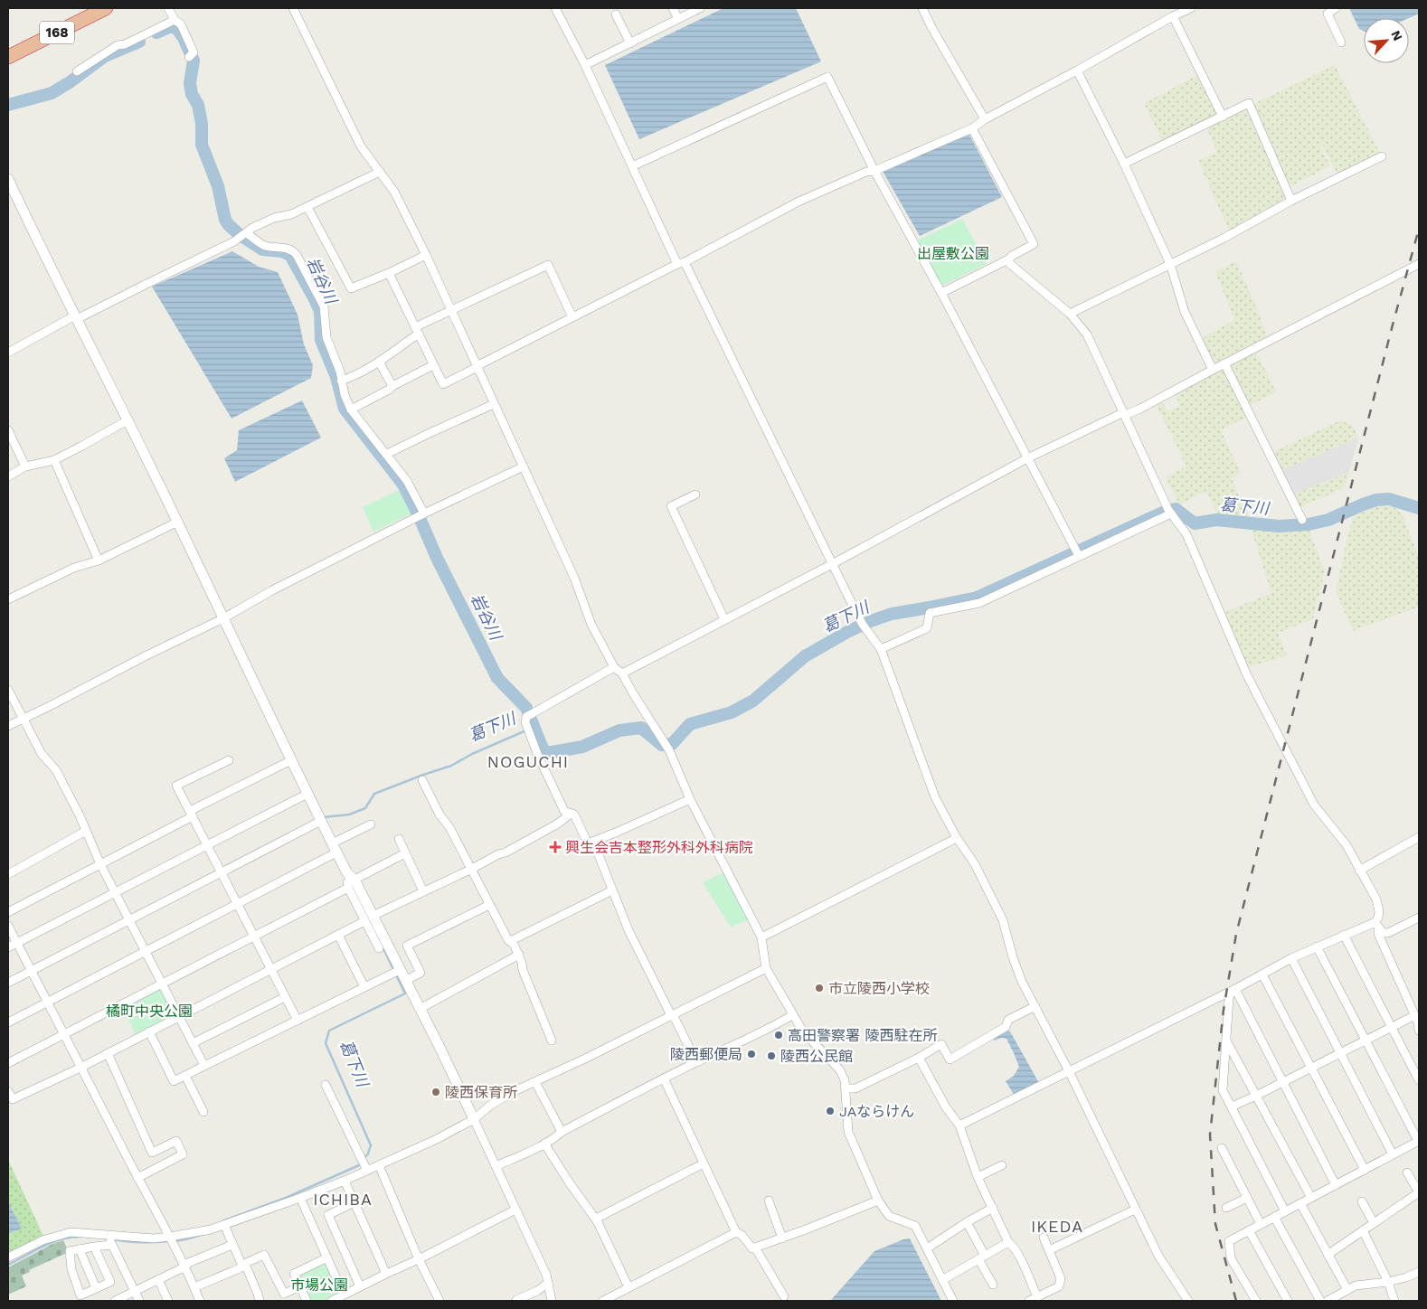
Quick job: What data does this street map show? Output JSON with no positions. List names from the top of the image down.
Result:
{
  "streets": {
    "highway": ["168"]
  },
  "districts": ["NOGUCHI", "ICHIBA", "IKEDA"],
  "water": ["岩谷川", "葛下川"],
  "parks": ["出屋敷公園", "橘町中央公園", "市場公園"],
  "places": {
    "health": ["興生会吉本整形外科外科病院"],
    "other": [
      "市立陵西小学校",
      "高田警察署 陵西駐在所",
      "陵西郵便局",
      "陵西公民館",
      "陵西保育所",
      "JAならけん"
    ]
  },
  "north": "top right"
}
